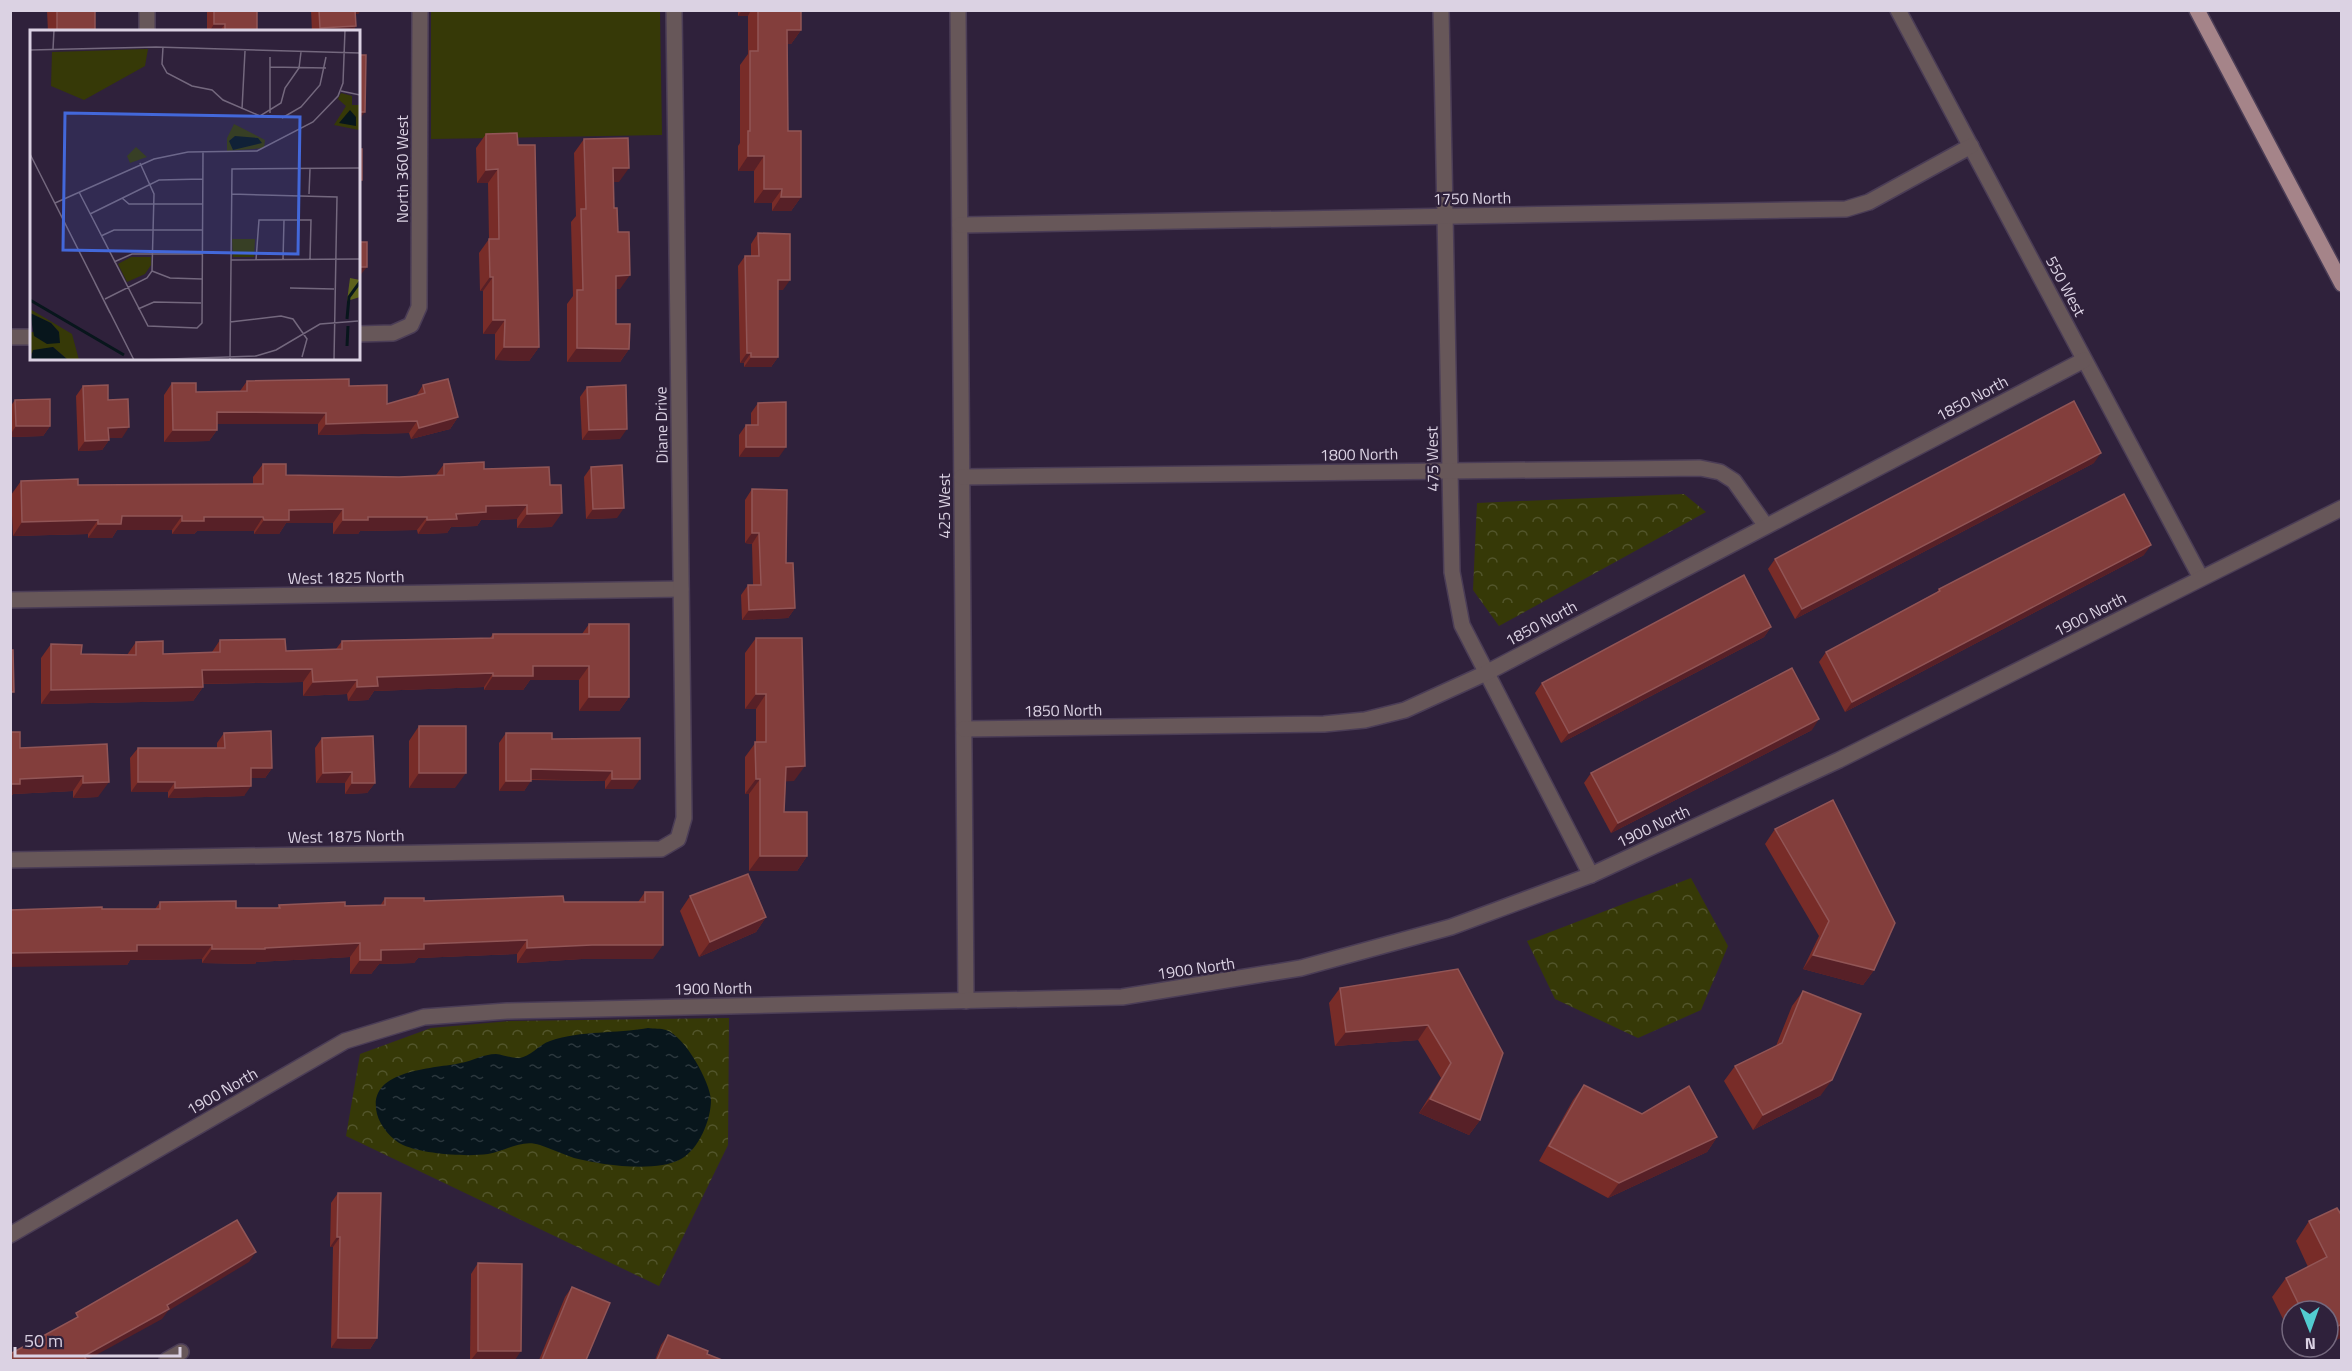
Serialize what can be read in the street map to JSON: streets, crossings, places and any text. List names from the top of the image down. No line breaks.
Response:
{"streets":{"street":["North 360 West","1750 North","550 West","1850 North","Diane Drive","1800 North","475 West","425 West","West 1825 North","1900 North","West 1875 North"]},"crossings":[["1750 North","550 West"],["1750 North","475 West"],["1750 North","425 West"],["550 West","1850 North"],["550 West","1900 North"],["1850 North","1800 North"],["1850 North","475 West"],["1850 North","425 West"],["Diane Drive","West 1825 North"],["Diane Drive","West 1875 North"],["1800 North","475 West"],["1800 North","425 West"],["475 West","1900 North"],["425 West","1900 North"]],"scale_bar":"50 m","north":"bottom"}
